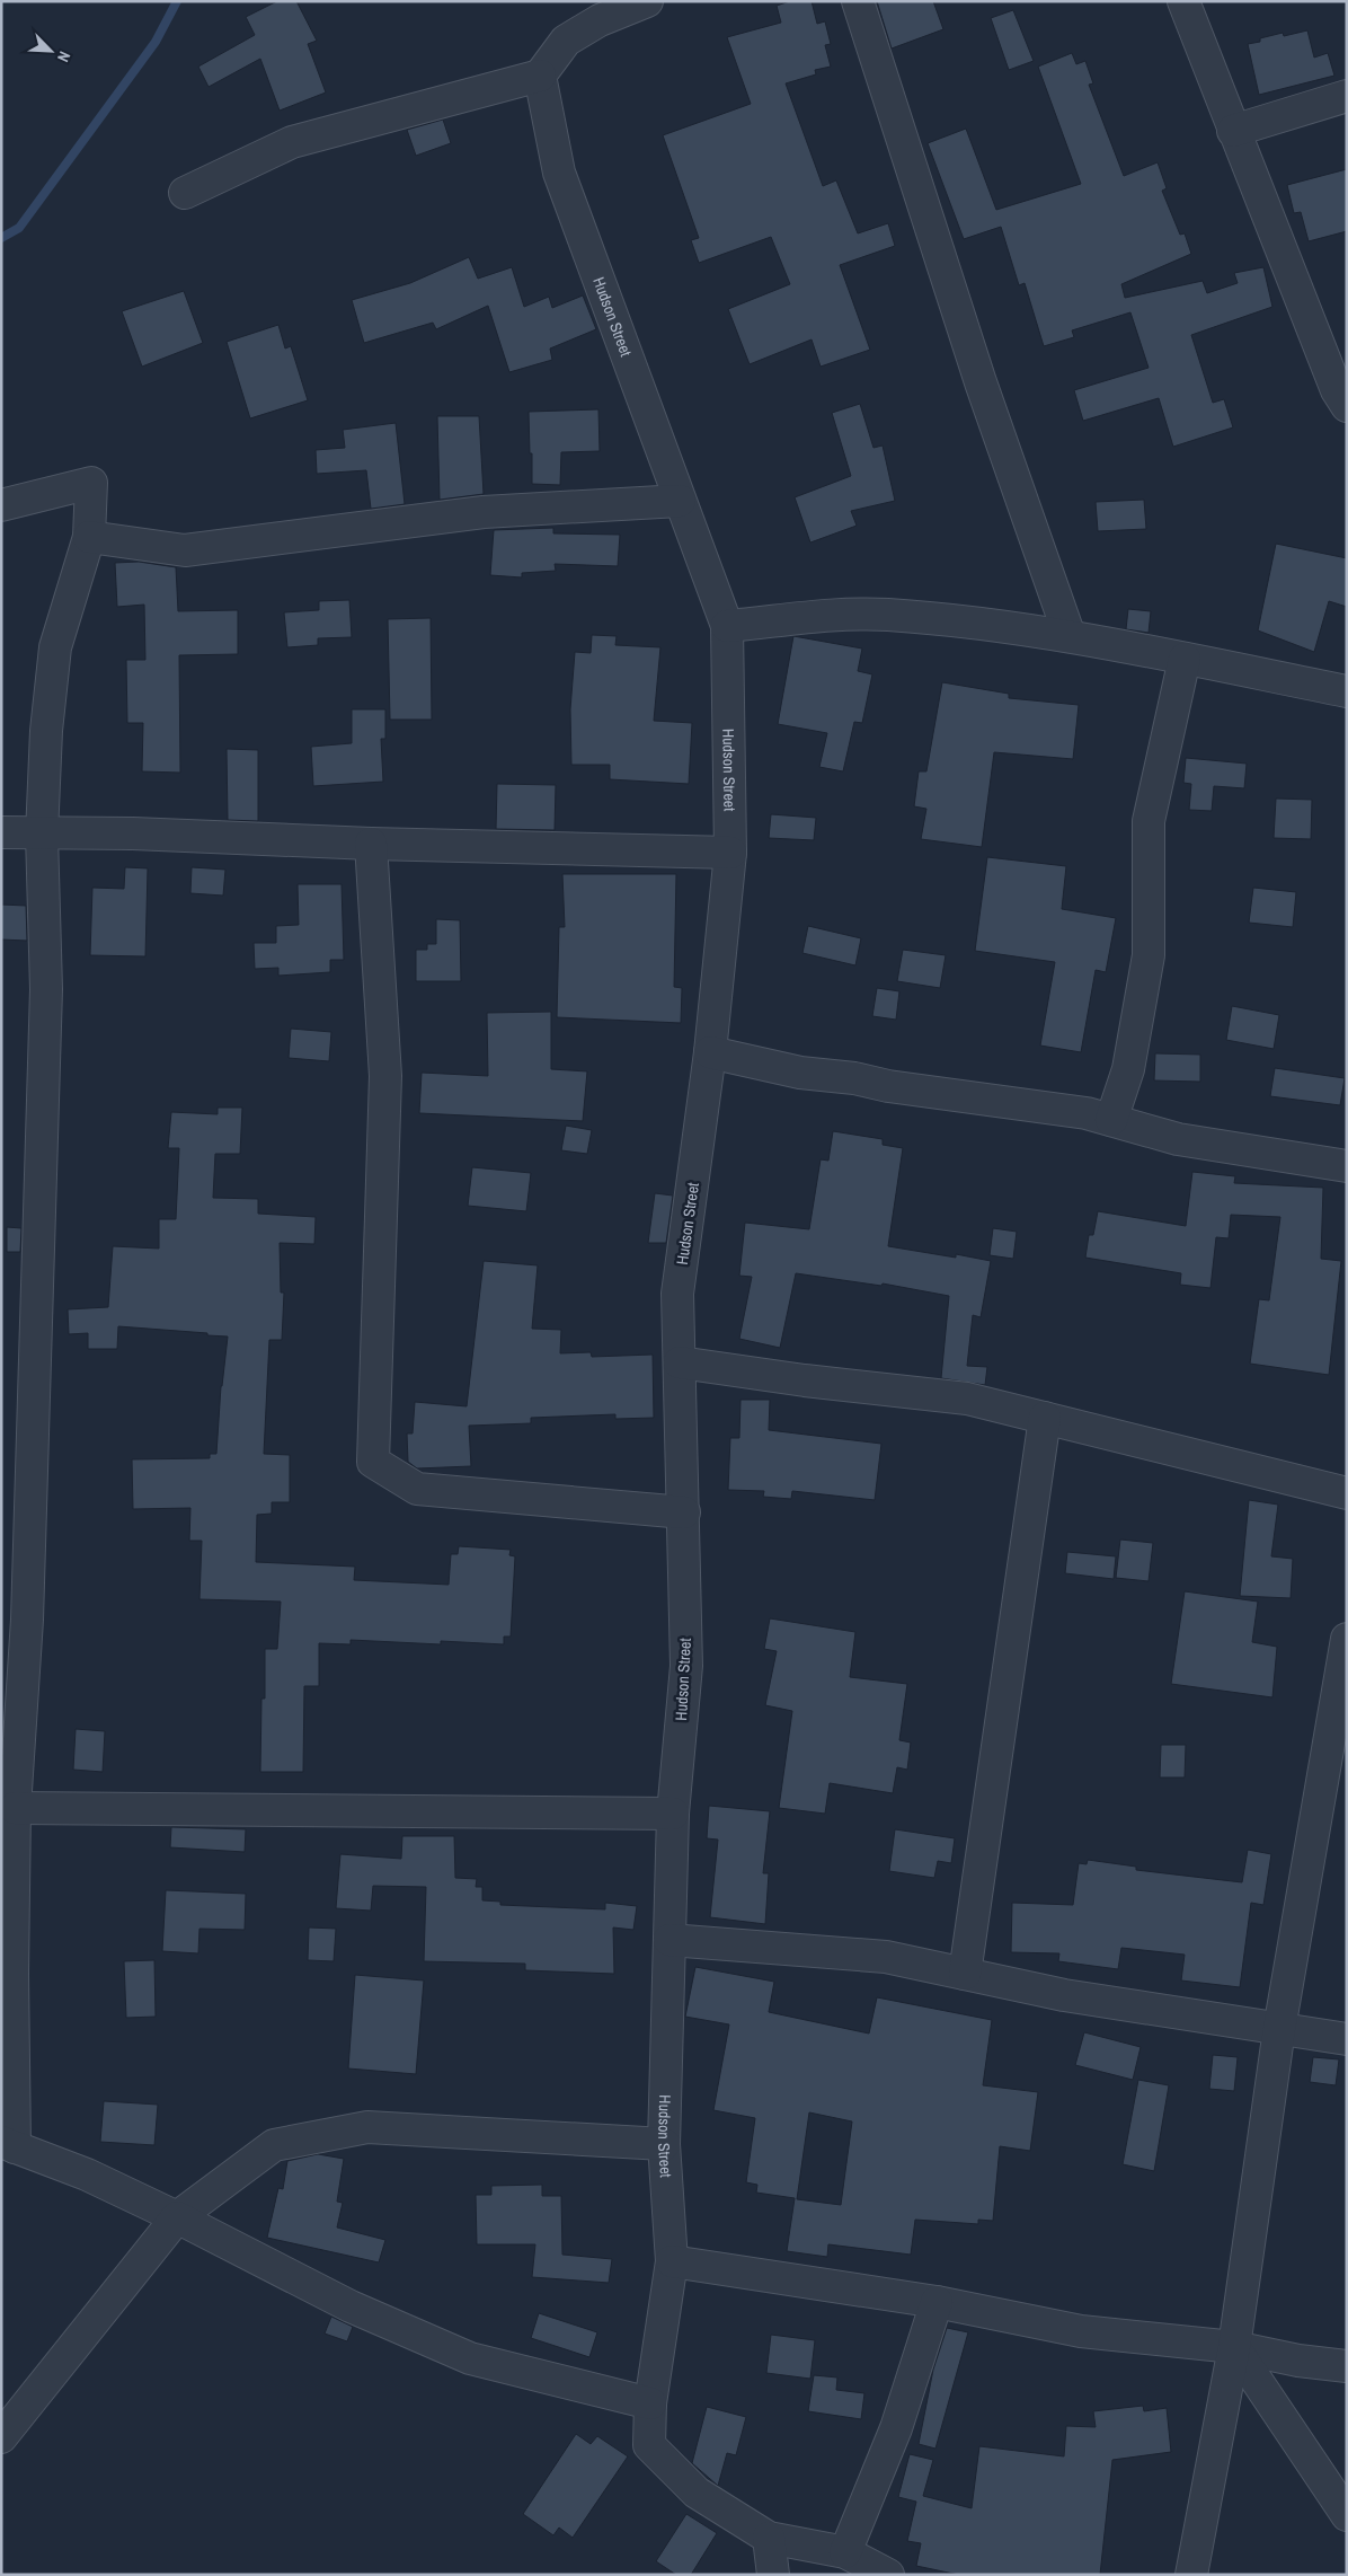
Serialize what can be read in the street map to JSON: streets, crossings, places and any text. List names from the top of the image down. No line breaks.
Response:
{"streets":{"street":["Hudson Street"]},"north":"bottom right"}
